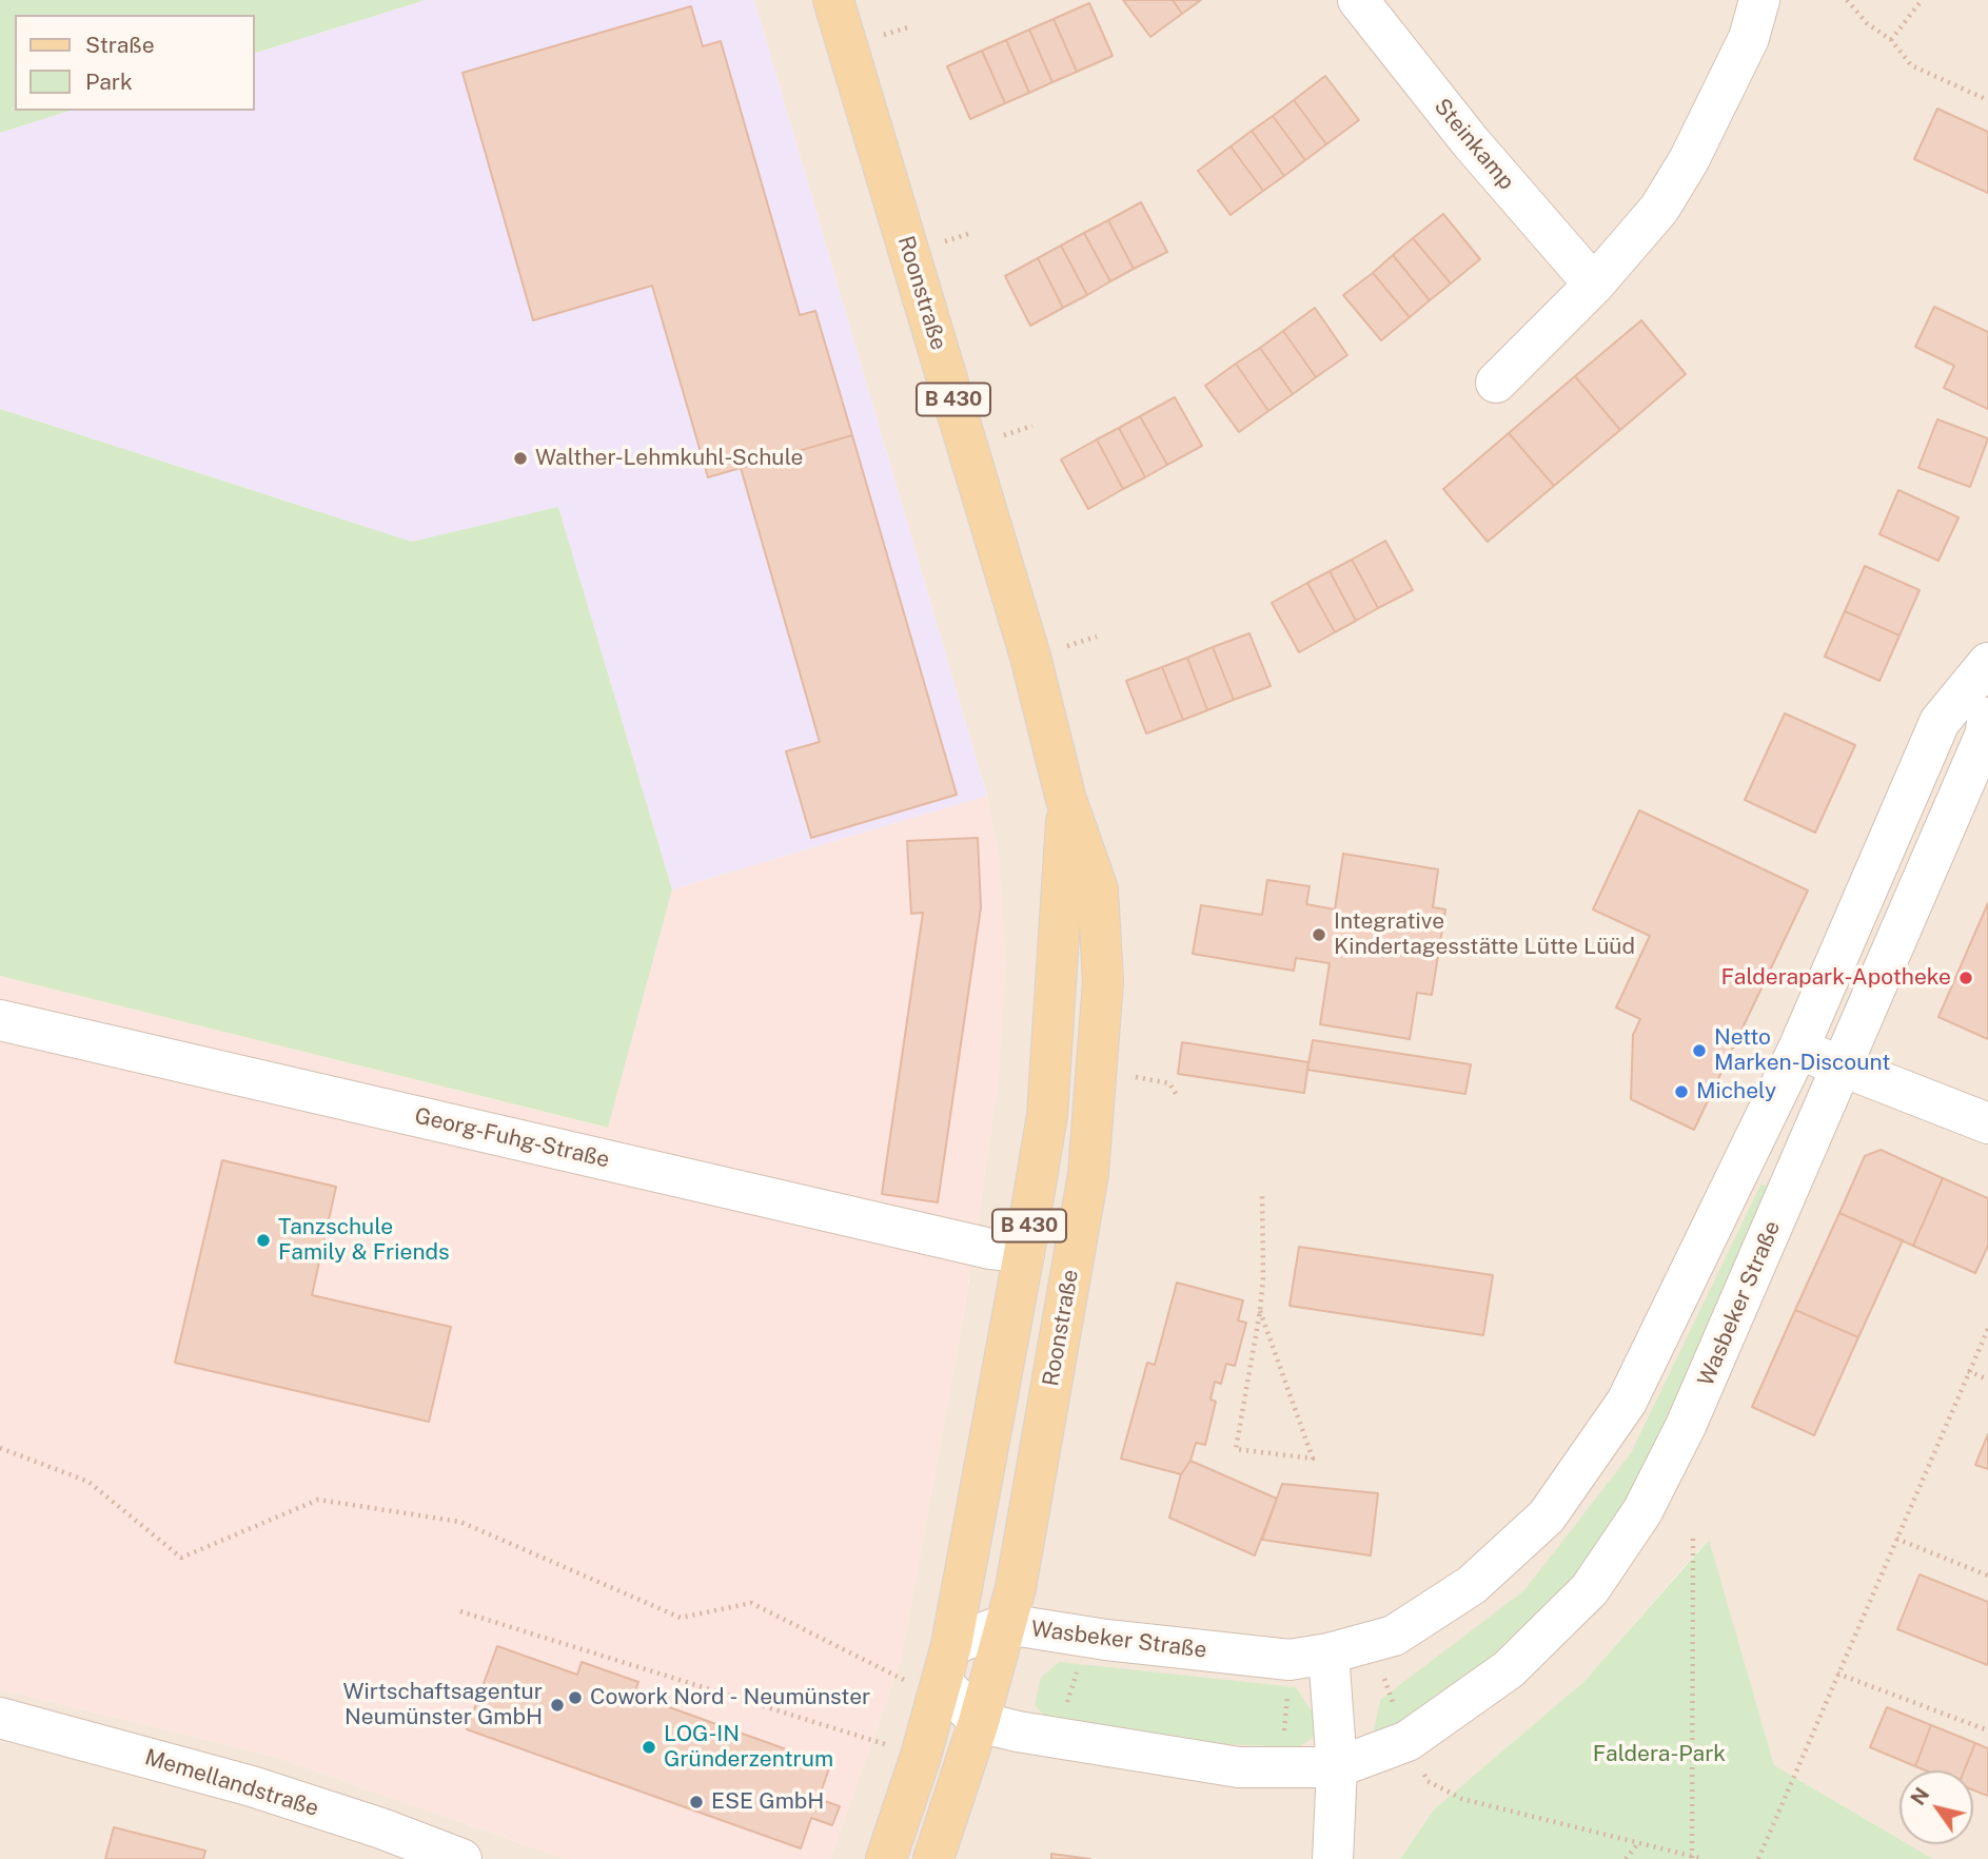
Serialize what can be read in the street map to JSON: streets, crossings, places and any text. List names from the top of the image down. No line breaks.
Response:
{"streets":{"main road":["Roonstraße","B 430"],"street":["Steinkamp","Georg-Fuhg-Straße","Wasbeker Straße","Memellandstraße"]},"crossings":[["Roonstraße","B 430"],["Roonstraße","Georg-Fuhg-Straße"],["Roonstraße","Wasbeker Straße"],["B 430","Wasbeker Straße"]],"parks":["Faldera-Park"],"places":["Walther-Lehmkuhl-Schule","Integrative Kindertagesstätte Lütte Lüüd","Falderapark-Apotheke","Netto Marken-Discount","Michely","Tanzschule Family & Friends","Cowork Nord - Neumünster","Wirtschaftsagentur Neumünster GmbH","LOG-IN Gründerzentrum","ESE GmbH"],"legend":["Straße","Park"],"north":"top left"}
